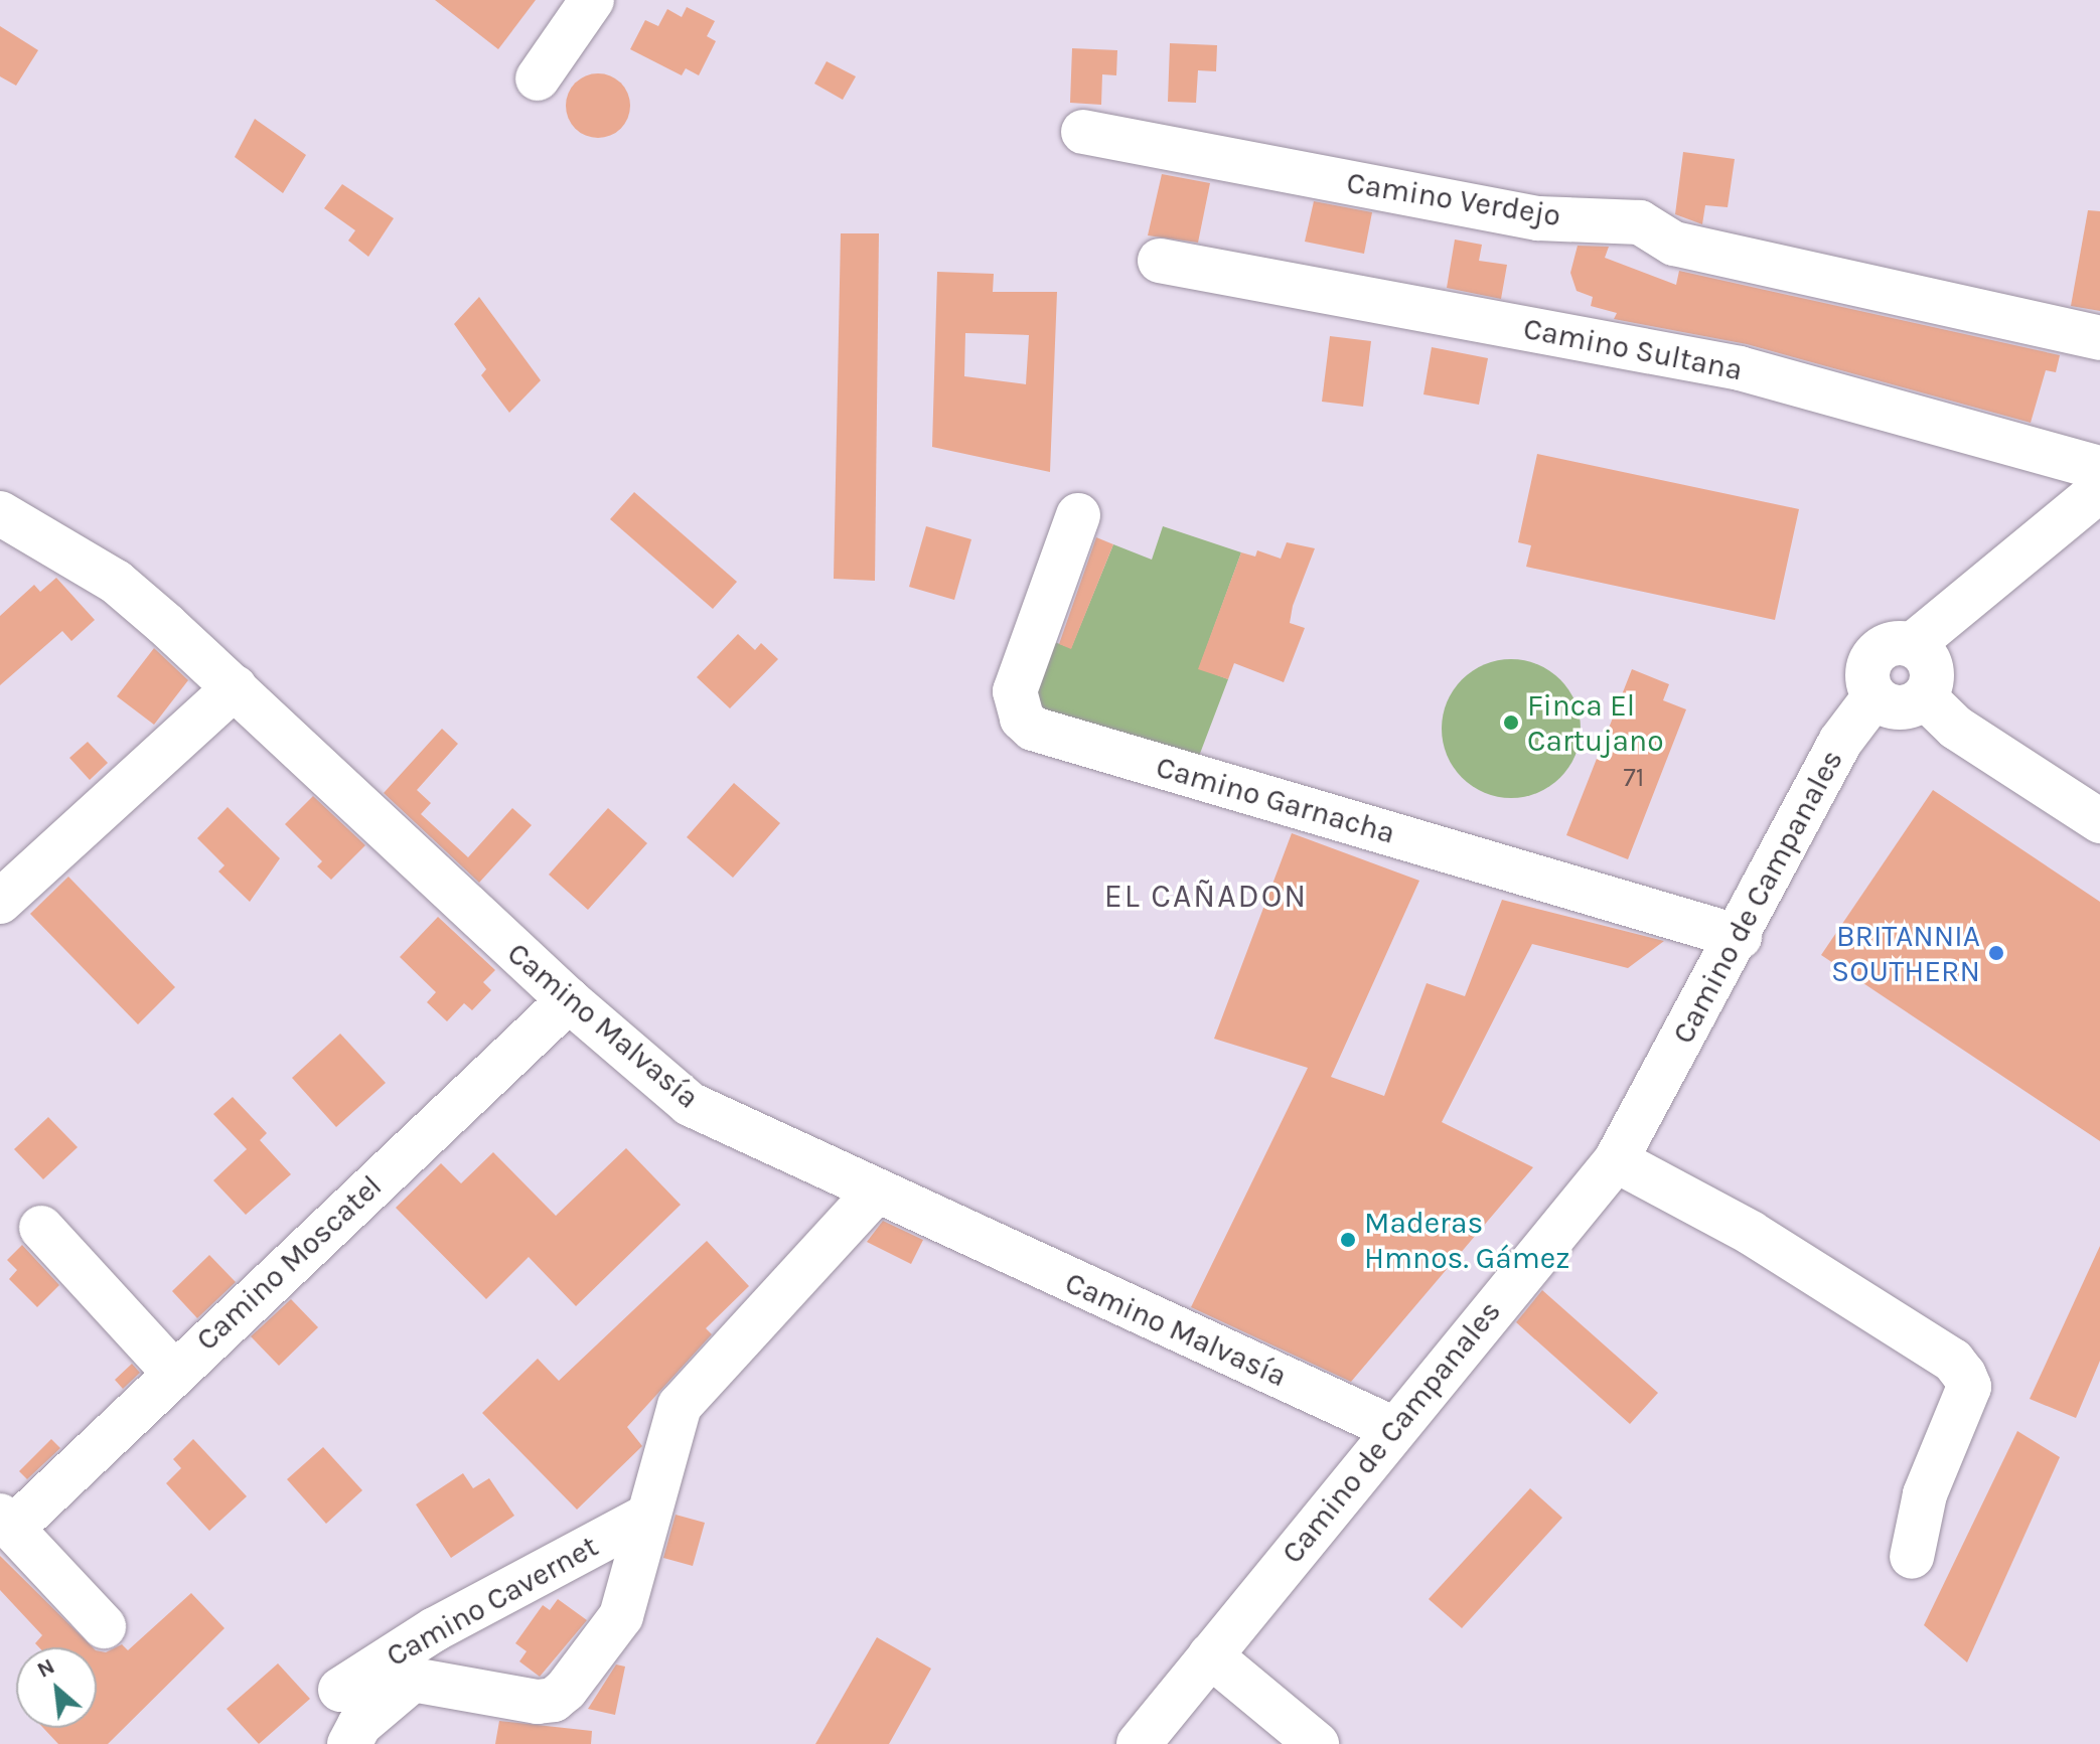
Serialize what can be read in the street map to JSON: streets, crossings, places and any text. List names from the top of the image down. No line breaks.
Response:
{"streets":{"street":["Camino Verdejo","Camino Sultana","Camino Garnacha","Camino de Campanales","Camino Malvasía","Camino Moscatel","Camino Cavernet"]},"crossings":[["Camino Garnacha","Camino de Campanales"],["Camino de Campanales","Camino Malvasía"],["Camino Malvasía","Camino Moscatel"]],"districts":["EL CAÑADON"],"places":["Finca El Cartujano","BRITANNIA SOUTHERN","Maderas Hmnos. Gámez"],"house_numbers":["71"],"north":"top left"}
